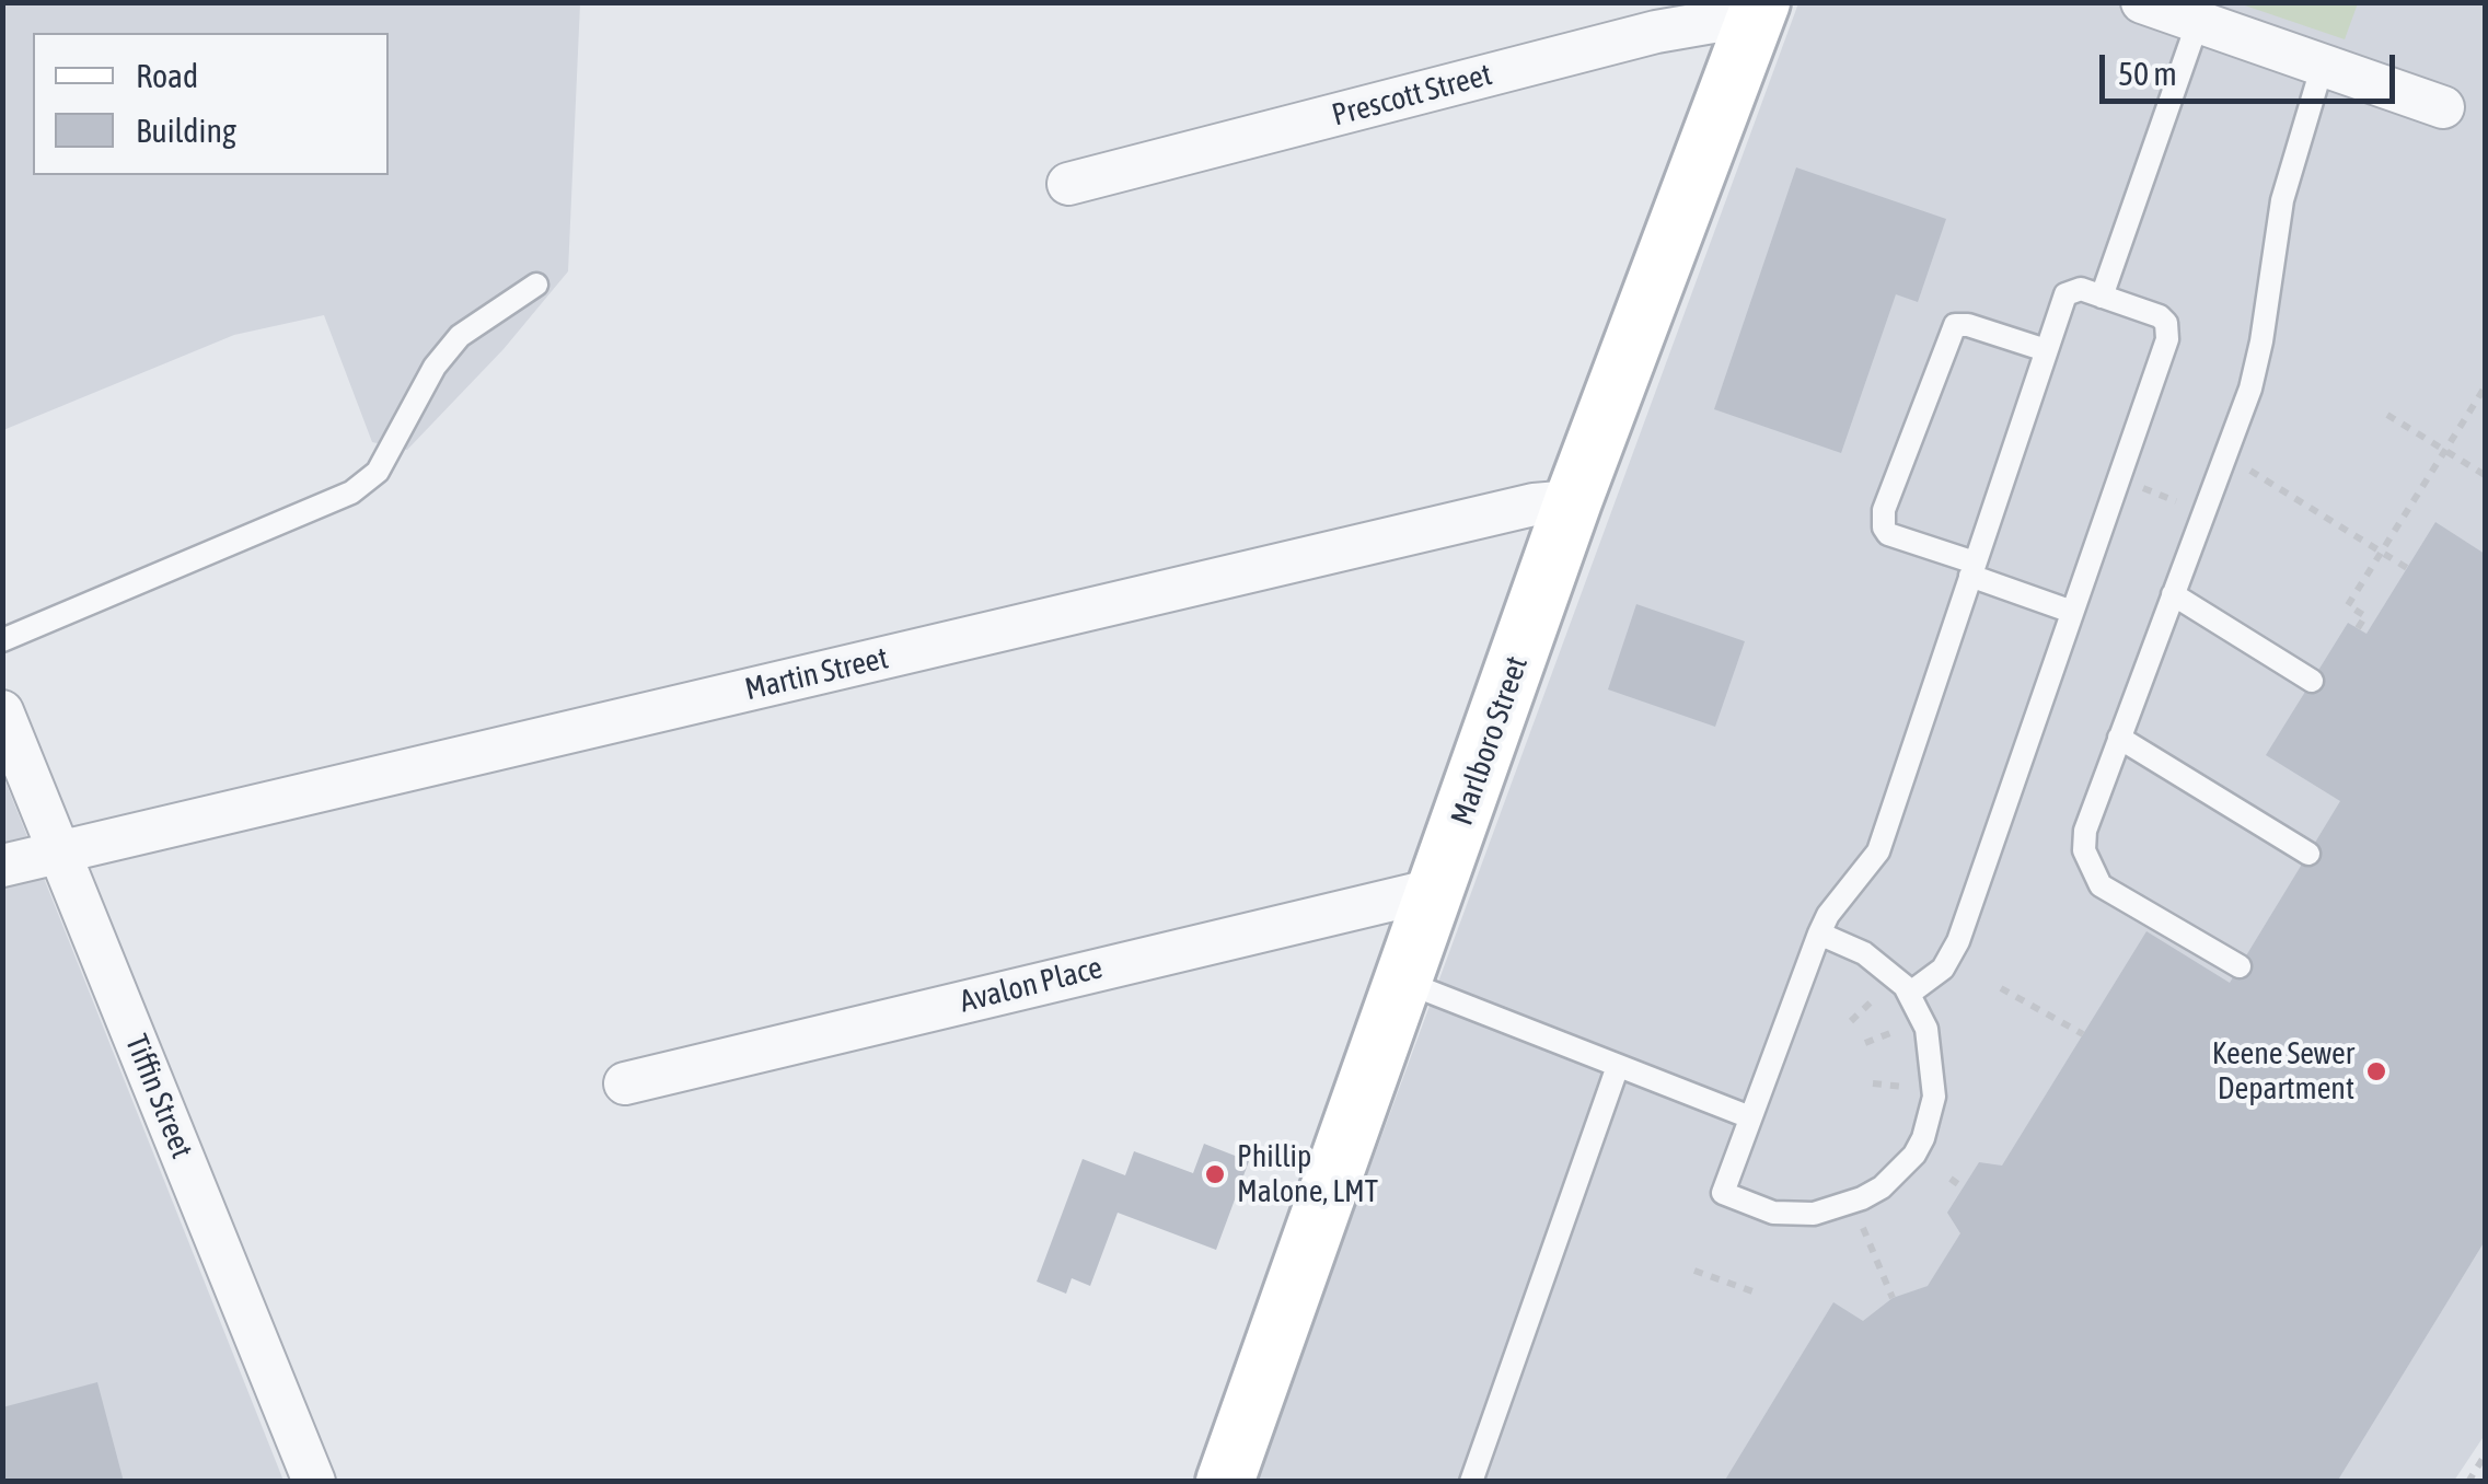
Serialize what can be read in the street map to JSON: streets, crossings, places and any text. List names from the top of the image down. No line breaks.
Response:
{"streets":{"street":["Prescott Street","Martin Street","Marlboro Street","Avalon Place","Tiffin Street"]},"crossings":[["Prescott Street","Marlboro Street"],["Martin Street","Marlboro Street"],["Martin Street","Tiffin Street"],["Marlboro Street","Avalon Place"]],"places":["Keene Sewer Department","Phillip Malone, LMT"],"legend":["Road","Building"],"scale_bar":"50 m"}
